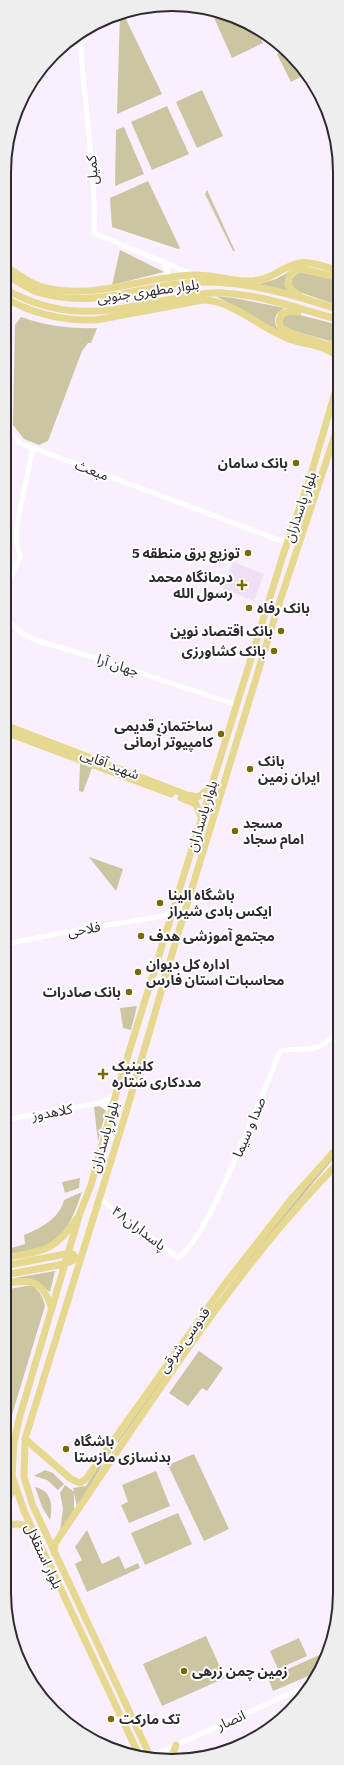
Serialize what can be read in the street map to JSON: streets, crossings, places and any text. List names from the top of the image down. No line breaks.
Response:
{"streets":{"main road":["بلوار مطهری جنوبی","بلوار پاسداران","شهید آقایی","قدوسی شرقی","بلوار استقلال"],"street":["کمیل","مبعث","جهان آرا","فلاحی","کلاهدوز","صدا و سیما","پاسداران۴۸","انصار"]},"crossings":[["مبعث","بلوار پاسداران"],["بلوار پاسداران","جهان آرا"],["بلوار پاسداران","فلاحی"],["بلوار پاسداران","کلاهدوز"],["بلوار پاسداران","پاسداران۴۸"],["بلوار پاسداران","بلوار استقلال"],["صدا و سیما","پاسداران۴۸"],["قدوسی شرقی","بلوار استقلال"]],"places":{"other":["بانک سامان","توزیع برق منطقه 5","بانک رفاه","بانک اقتصاد نوین","بانک کشاورزی","ساختمان قدیمی کامپیوتر آرمانی","بانک ایران زمین","مسجد امام سجاد","باشگاه الینا ایکس بادی شیراز","مجتمع آموزشی هدف","اداره کل دیوان محاسبات استان فارس","بانک صادرات","باشگاه بدنسازی مازستا","زمین چمن زرهی","تک مارکت"],"health":["درمانگاه محمد رسول الله","کلینیک مددکاری سَتاره"]}}
